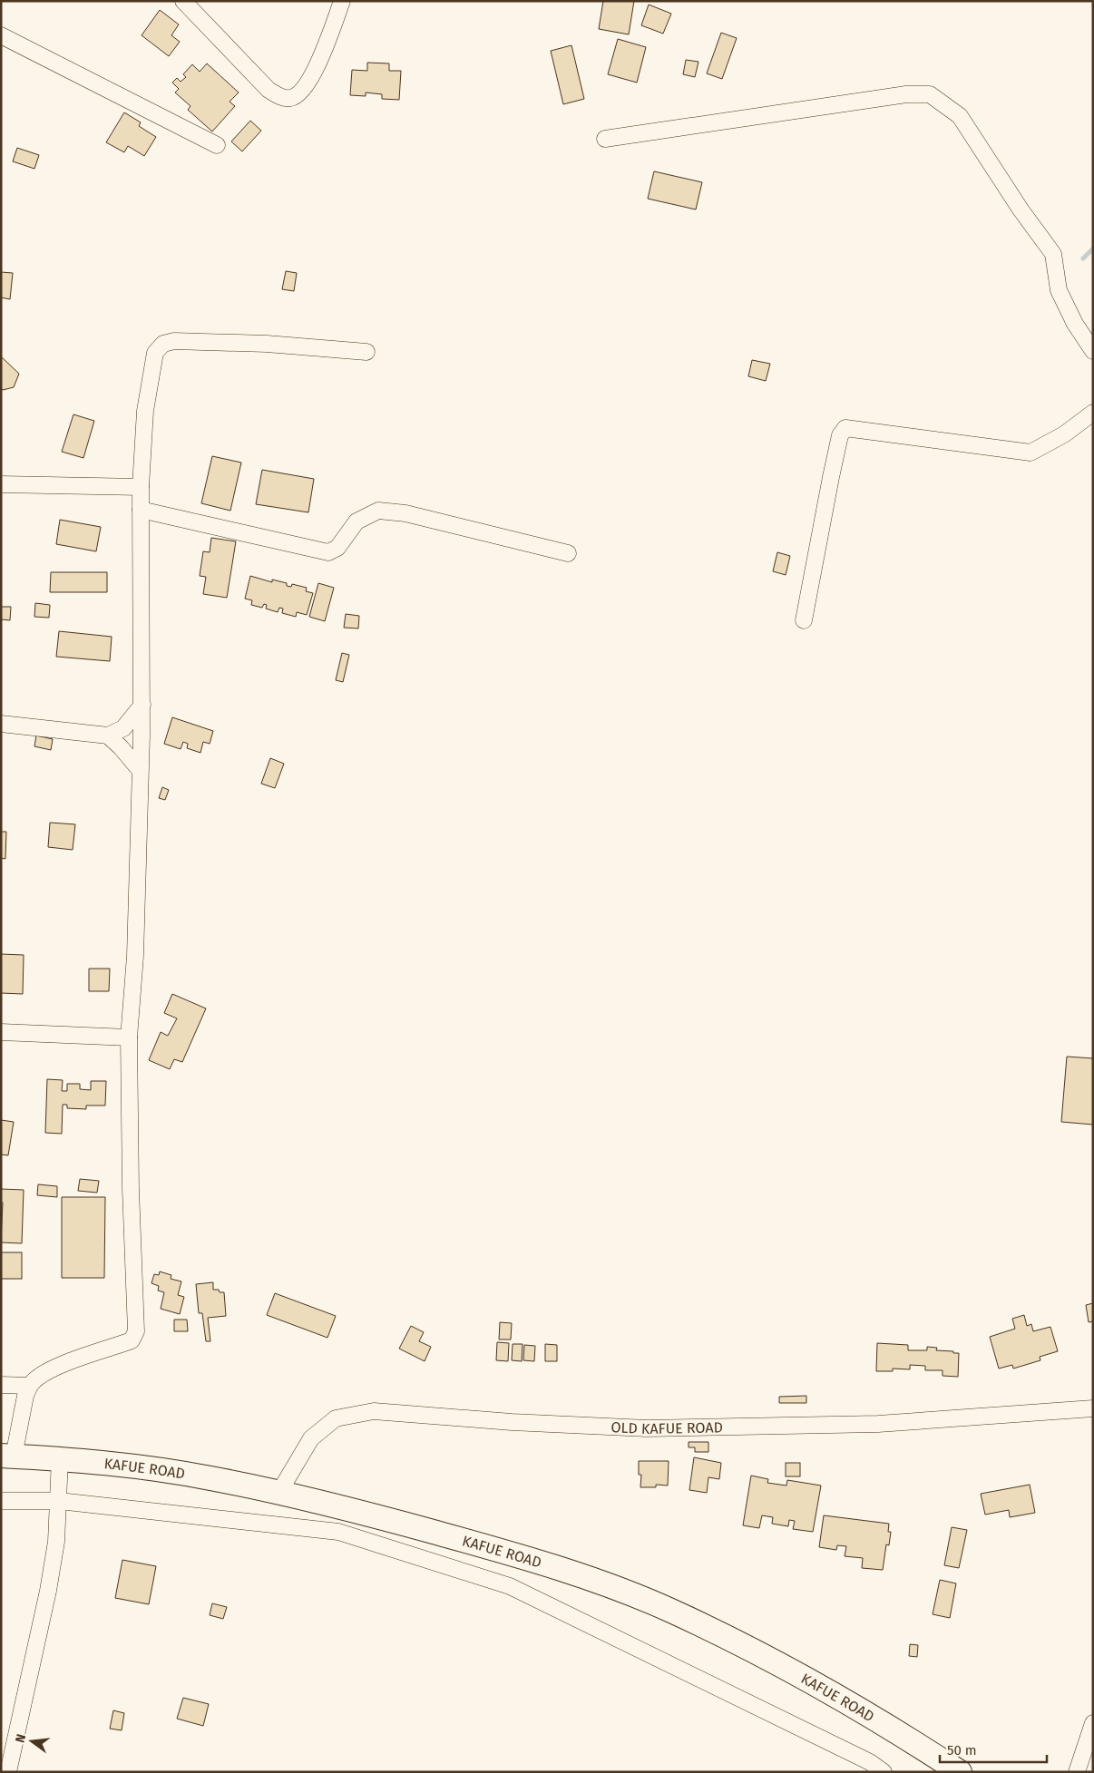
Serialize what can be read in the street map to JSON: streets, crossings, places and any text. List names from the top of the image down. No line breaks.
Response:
{"streets":{"highway":["KAFUE ROAD"],"street":["OLD KAFUE ROAD"]},"crossings":[["OLD KAFUE ROAD","KAFUE ROAD"]],"scale_bar":"50 m","north":"left"}
